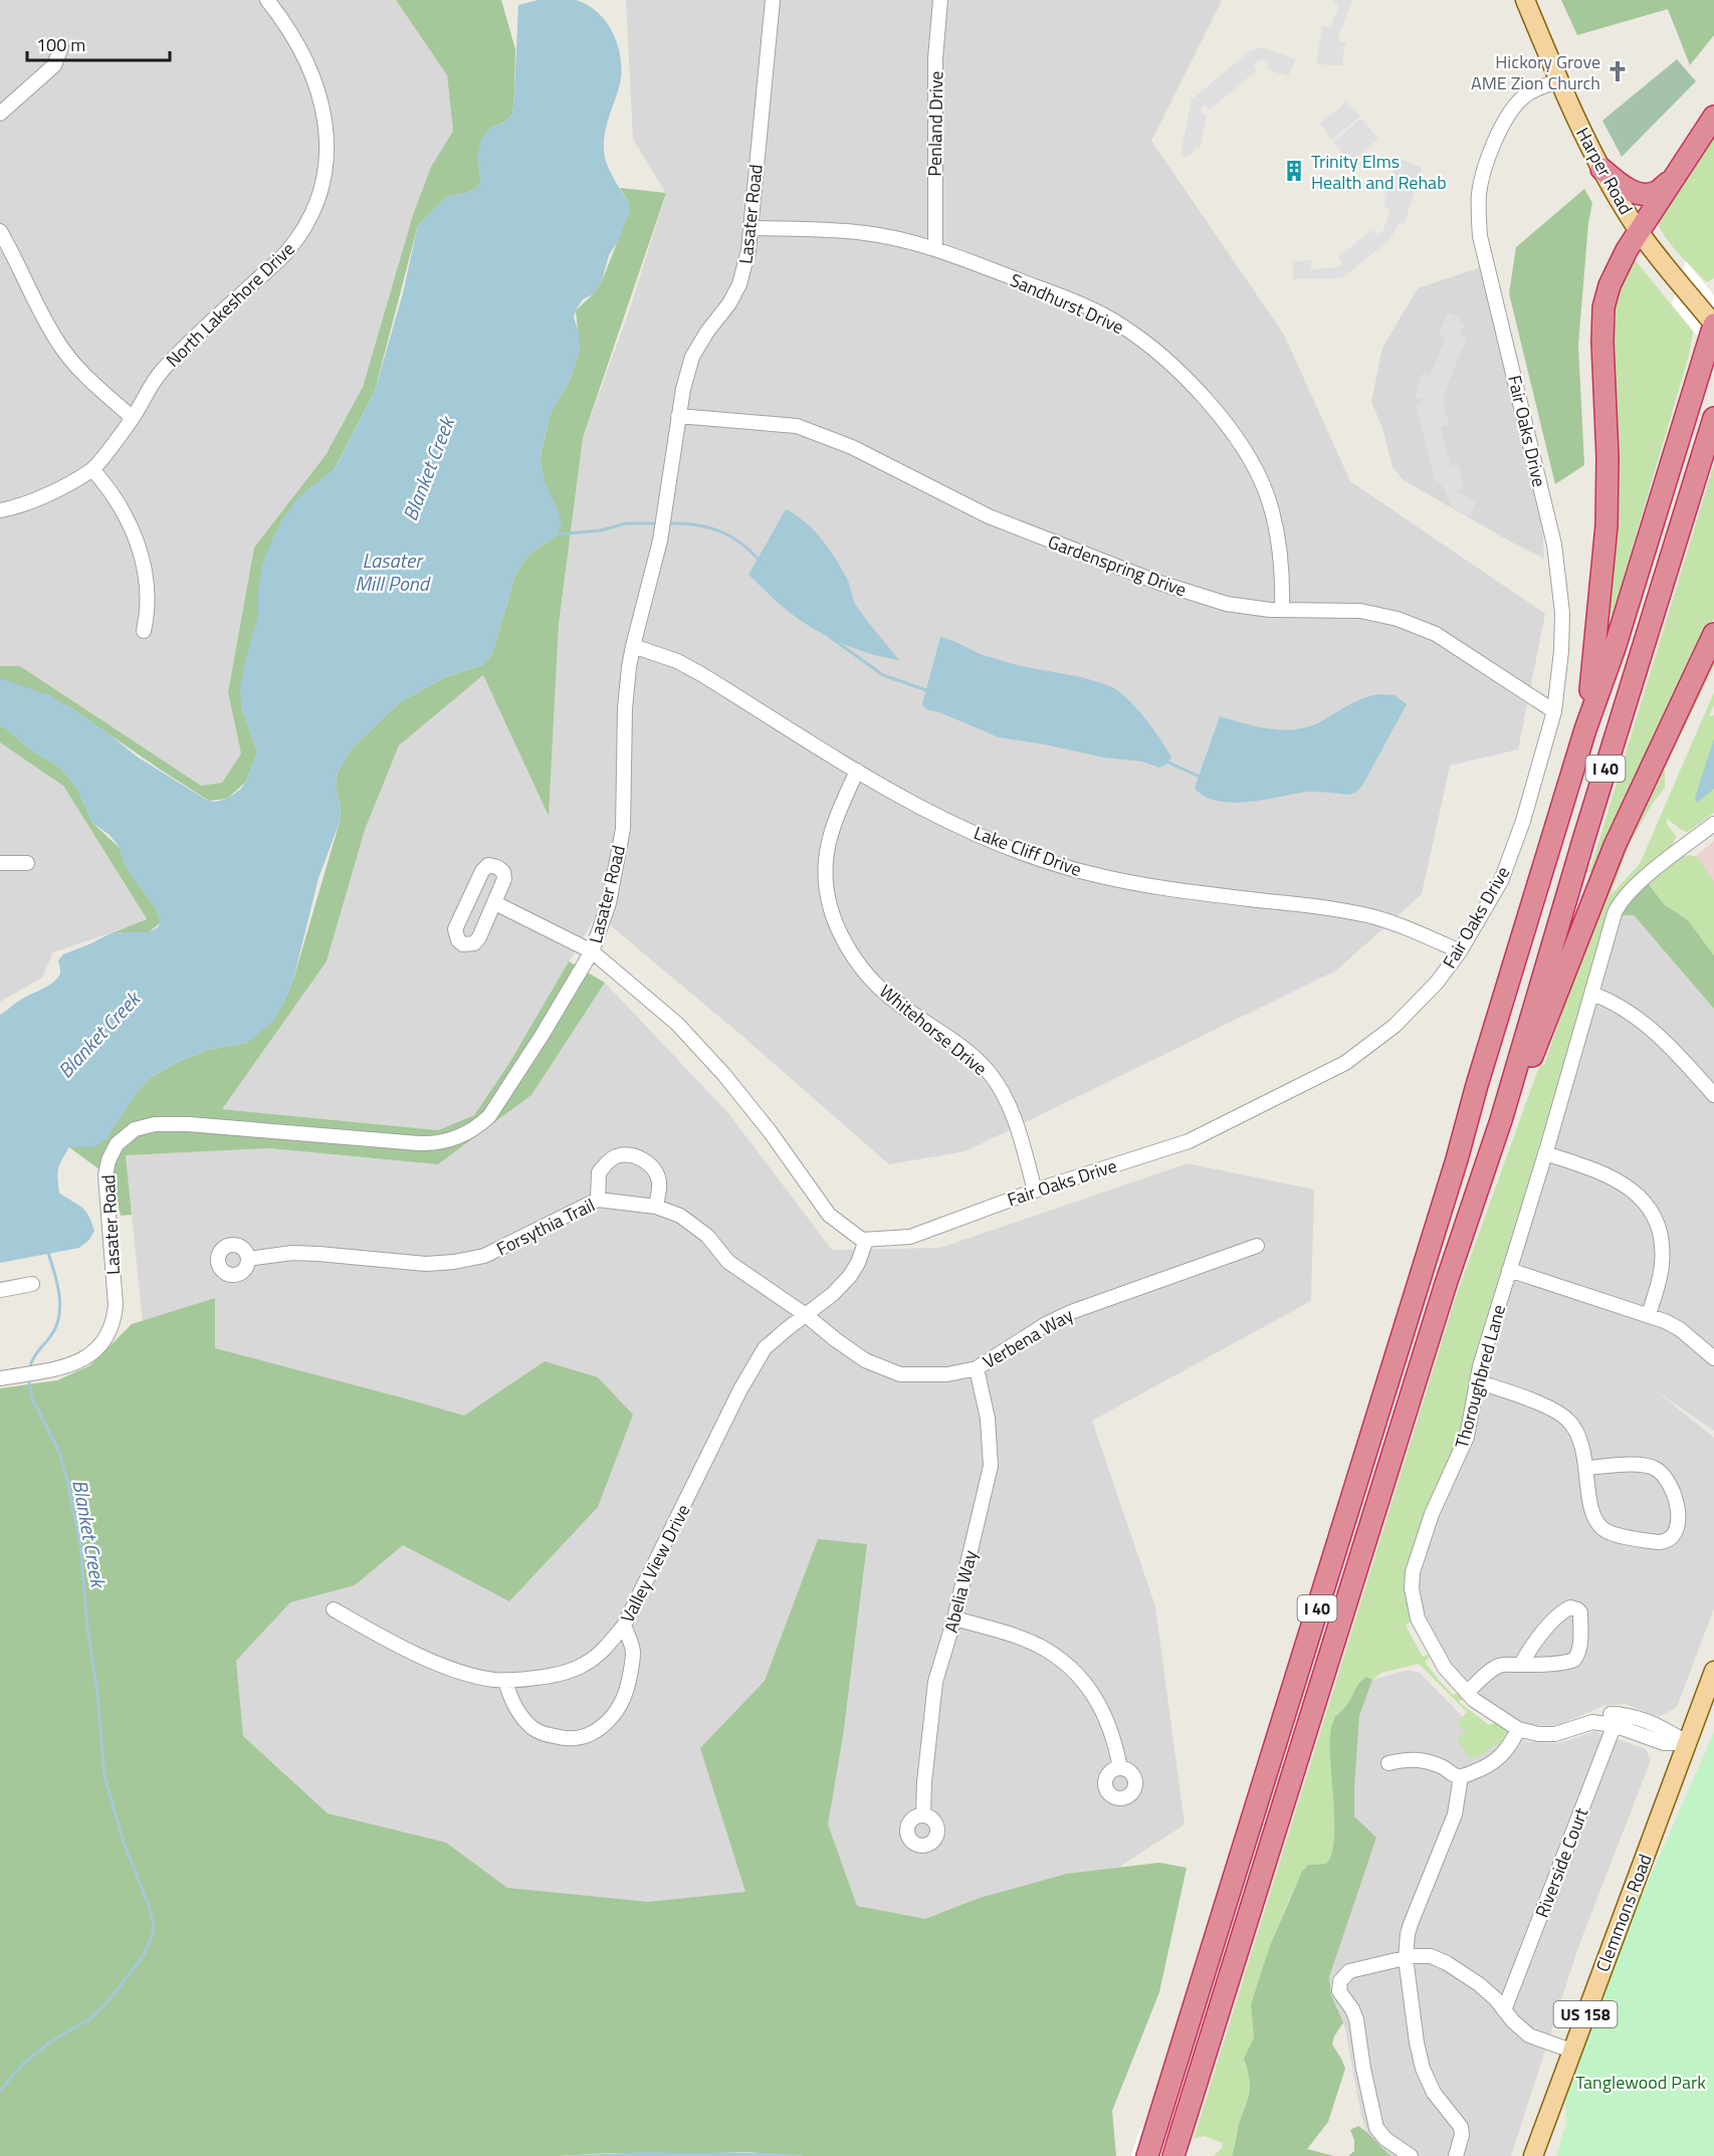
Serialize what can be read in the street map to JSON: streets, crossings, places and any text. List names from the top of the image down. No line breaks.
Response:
{"streets":{"highway":["I 40"],"main road":["Harper Road","Clemmons Road","US 158"],"street":["Penland Drive","Lasater Road","Sandhurst Drive","North Lakeshore Drive","Fair Oaks Drive","Gardenspring Drive","Lake Cliff Drive","Whitehorse Drive","Forsythia Trail","Verbena Way","Thoroughbred Lane","Valley View Drive","Abelia Way","Riverside Court"]},"crossings":[["Penland Drive","Sandhurst Drive"],["Harper Road","Fair Oaks Drive"],["Harper Road","I 40"],["Lasater Road","Sandhurst Drive"],["Lasater Road","Gardenspring Drive"],["Lasater Road","Lake Cliff Drive"],["Sandhurst Drive","Gardenspring Drive"],["Fair Oaks Drive","Gardenspring Drive"],["Fair Oaks Drive","Lake Cliff Drive"],["Fair Oaks Drive","Whitehorse Drive"],["Fair Oaks Drive","Valley View Drive"],["Lake Cliff Drive","Whitehorse Drive"],["Forsythia Trail","Verbena Way"],["Forsythia Trail","Valley View Drive"],["Verbena Way","Valley View Drive"],["Verbena Way","Abelia Way"],["Thoroughbred Lane","Riverside Court"]],"water":["Blanket Creek","Lasater Mill Pond"],"parks":["Tanglewood Park"],"places":{"church":["Hickory Grove AME Zion Church"],"building":["Trinity Elms Health and Rehab"]},"scale_bar":"100 m"}
